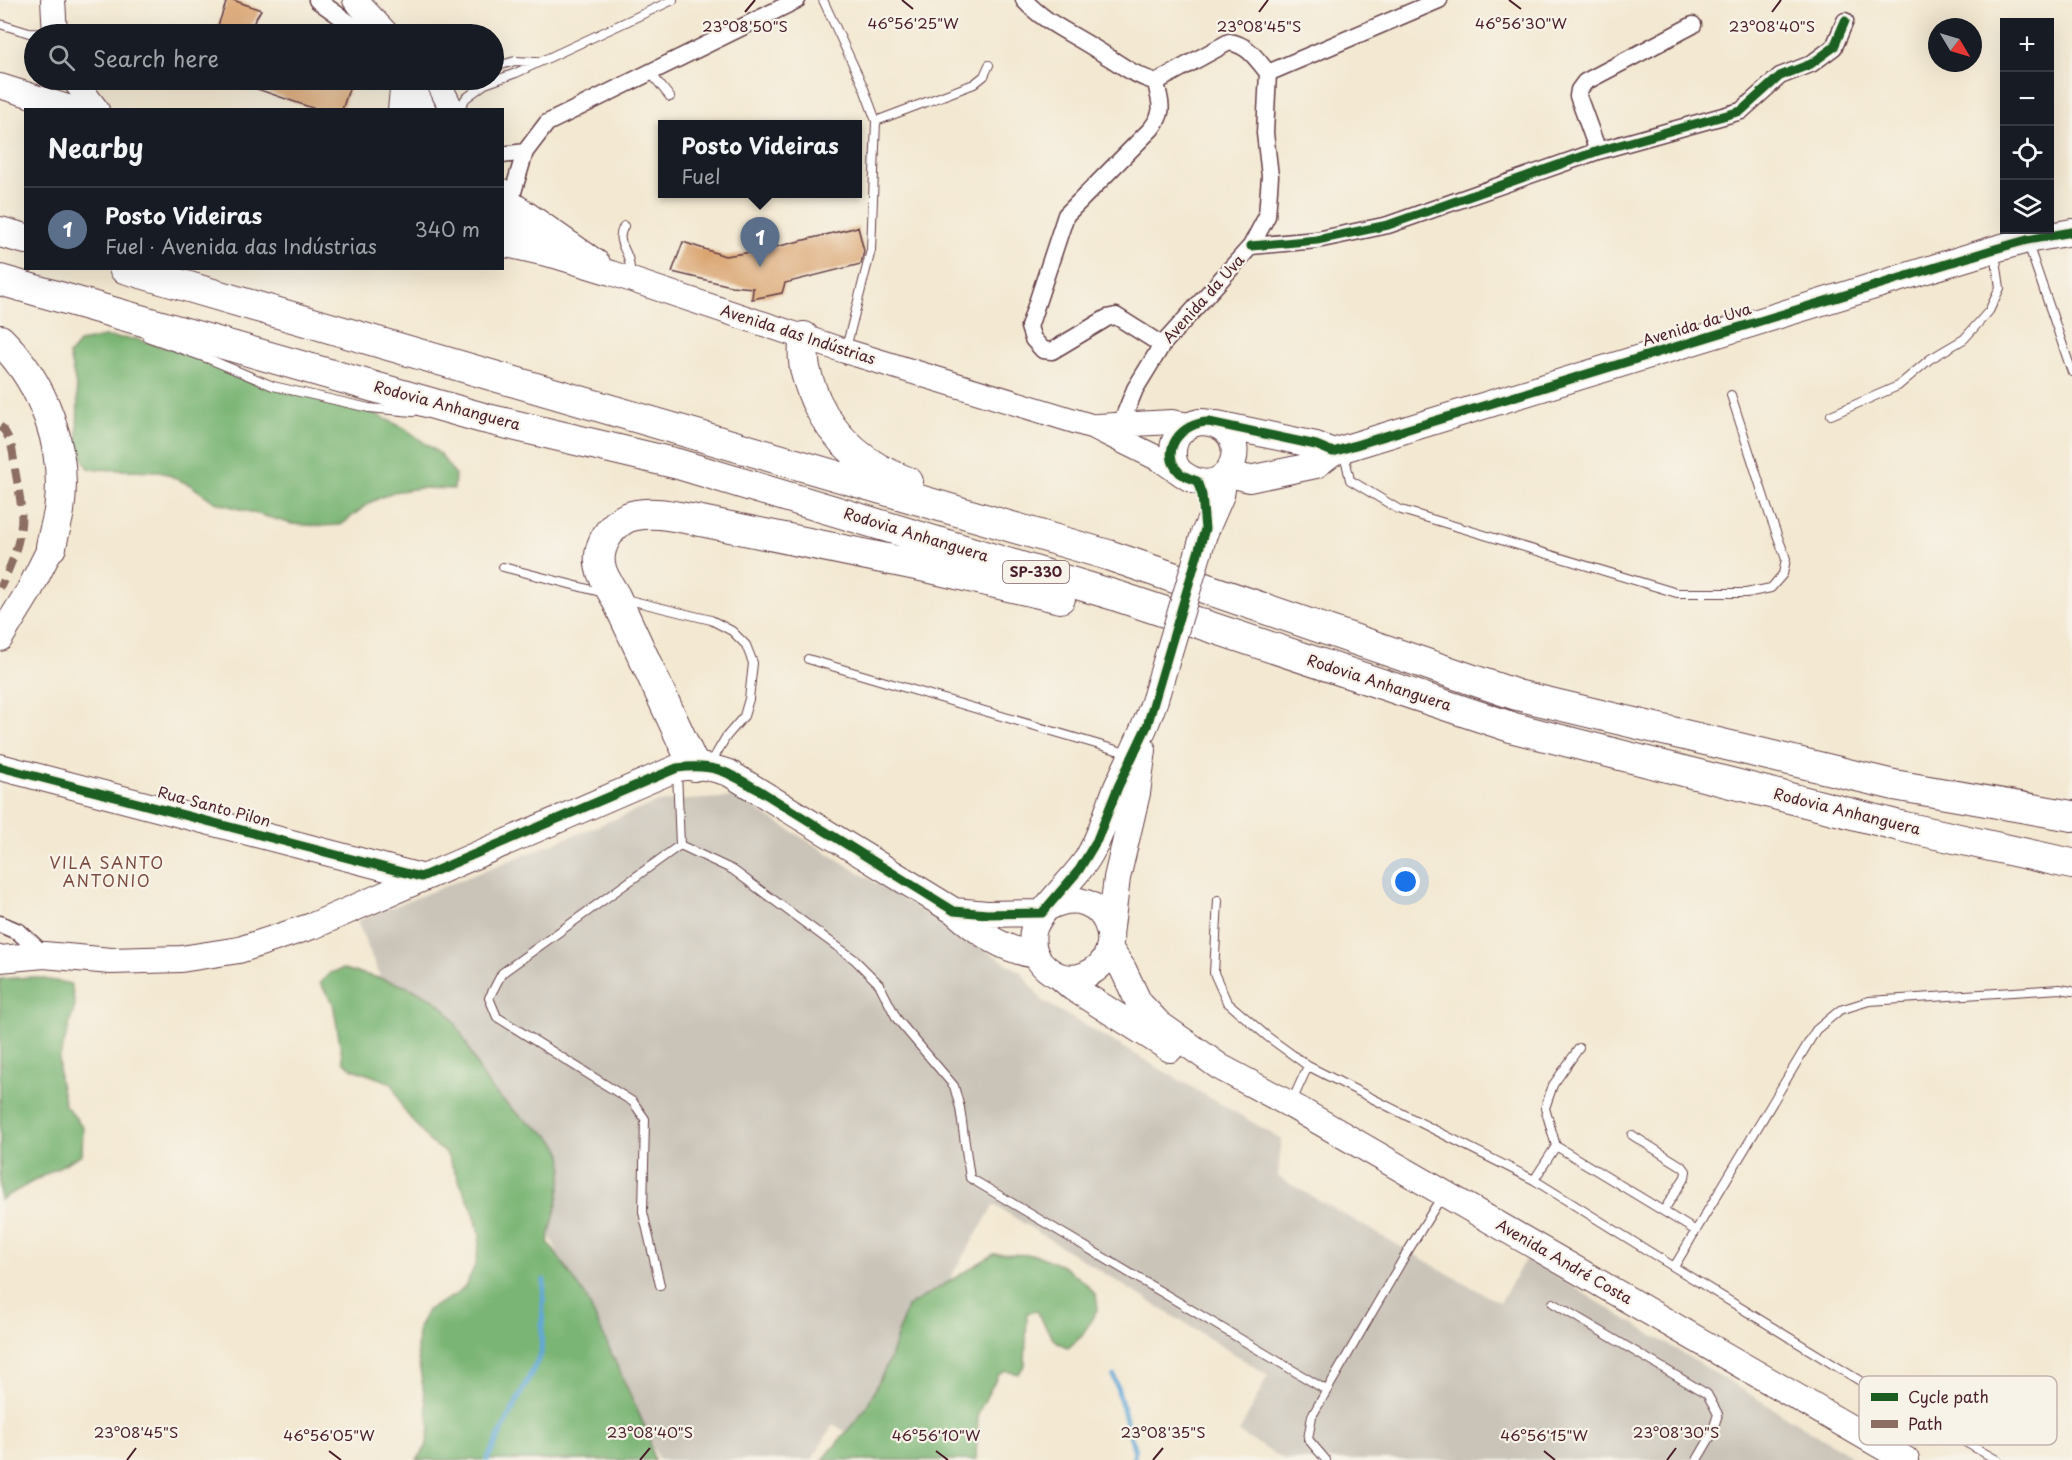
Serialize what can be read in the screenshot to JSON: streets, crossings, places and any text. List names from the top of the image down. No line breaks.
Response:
{"streets":{"highway":["Rodovia Anhanguera","SP-330"],"main road":["Avenida da Uva","Avenida das Indústrias","Rua Santo Pilon","Avenida André Costa"]},"crossings":[["Avenida da Uva","Avenida das Indústrias"]],"districts":["VILA SANTO ANTONIO"],"legend":["Cycle path","Path"],"north":"bottom right","page":{"map_buttons":["+","−"],"search":"Search here","heading":"Nearby","popup":["Posto Videiras","Fuel"],"list":[{"mark":"1","name":"Posto Videiras","note":"Fuel · Avenida das Indústrias","value":"340 m"}],"pins":"1"},"coordinates":["46°56'25\"W","46°56'30\"W","23°08'50\"S","23°08'40\"S","23°08'45\"S","23°08'35\"S","23°08'30\"S","46°56'05\"W","46°56'10\"W","46°56'15\"W"]}
